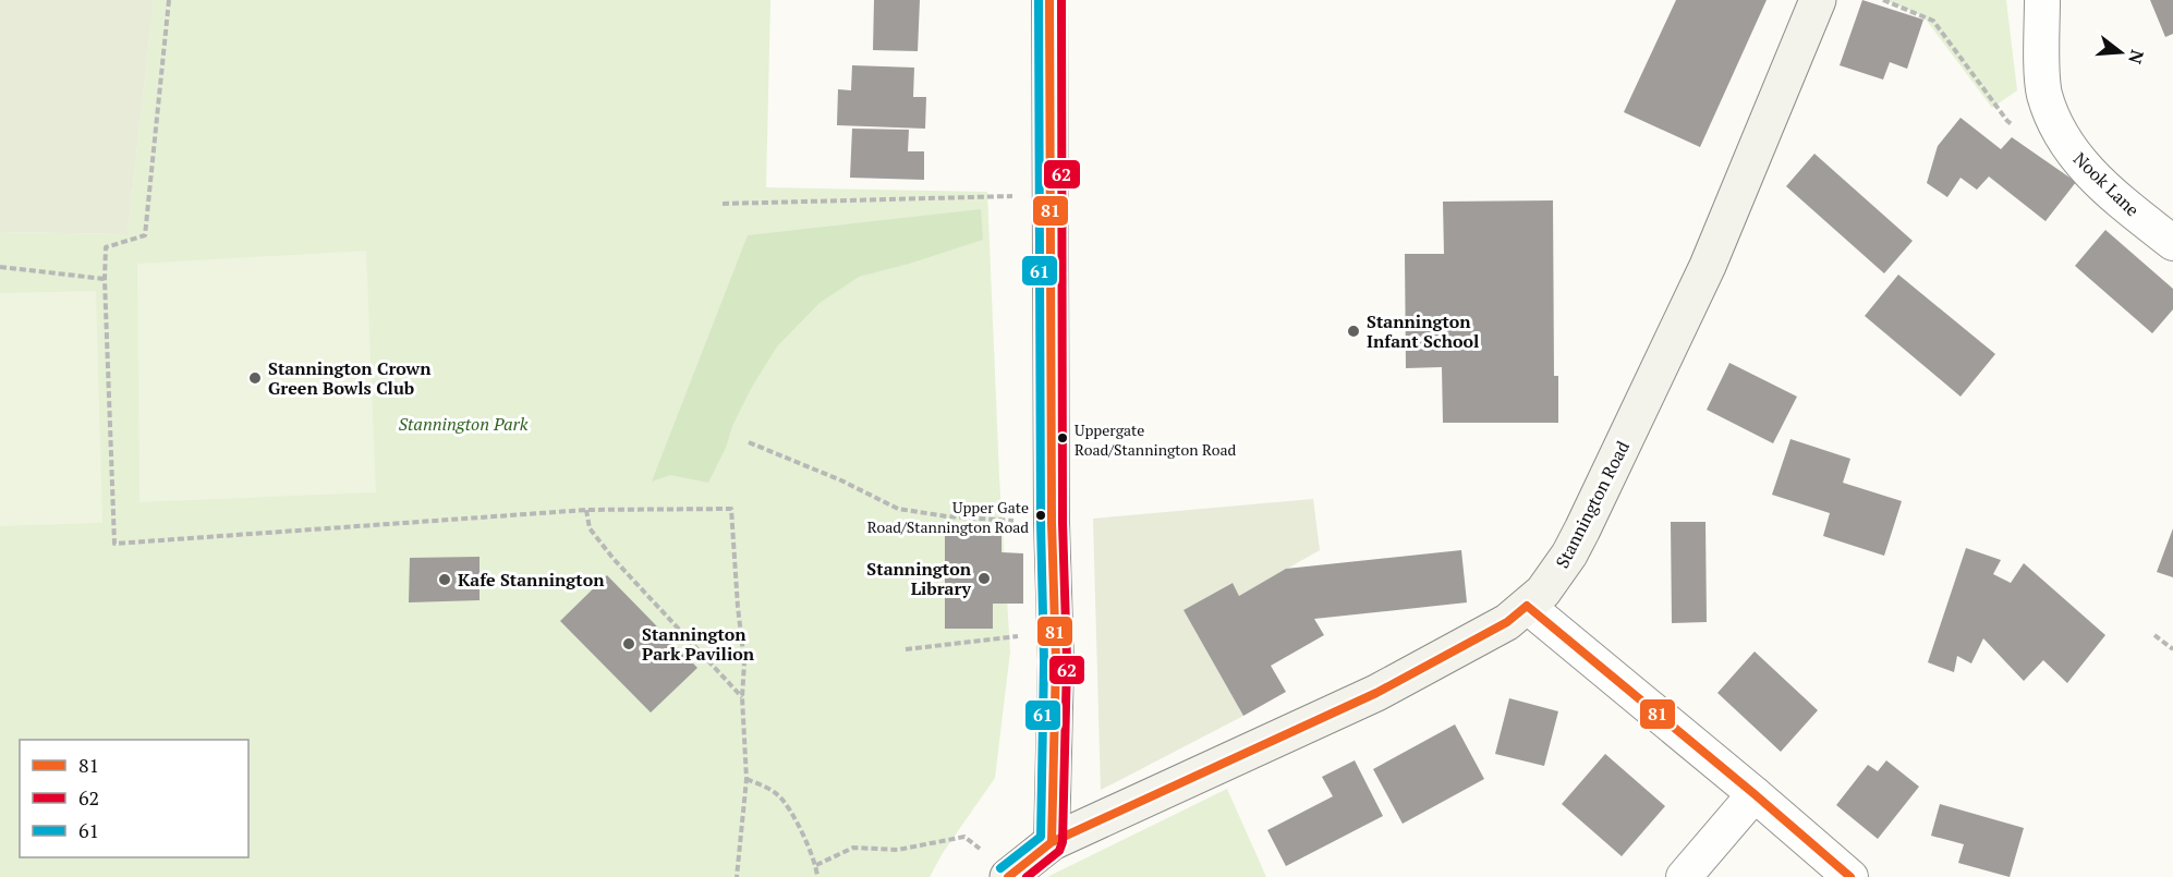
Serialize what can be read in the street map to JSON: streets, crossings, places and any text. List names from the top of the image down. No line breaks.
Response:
{"streets":{"main road":["Stannington Road"],"street":["Nook Lane"]},"parks":["Stannington Park"],"places":["Stannington Infant School","Stannington Crown Green Bowls Club","Uppergate Road/Stannington Road","Upper Gate Road/Stannington Road","Stannington Library","Kafe Stannington","Stannington Park Pavilion"],"lines":["transit line 81","transit line 62","transit line 61"],"legend":["81","62","61"],"north":"right"}
